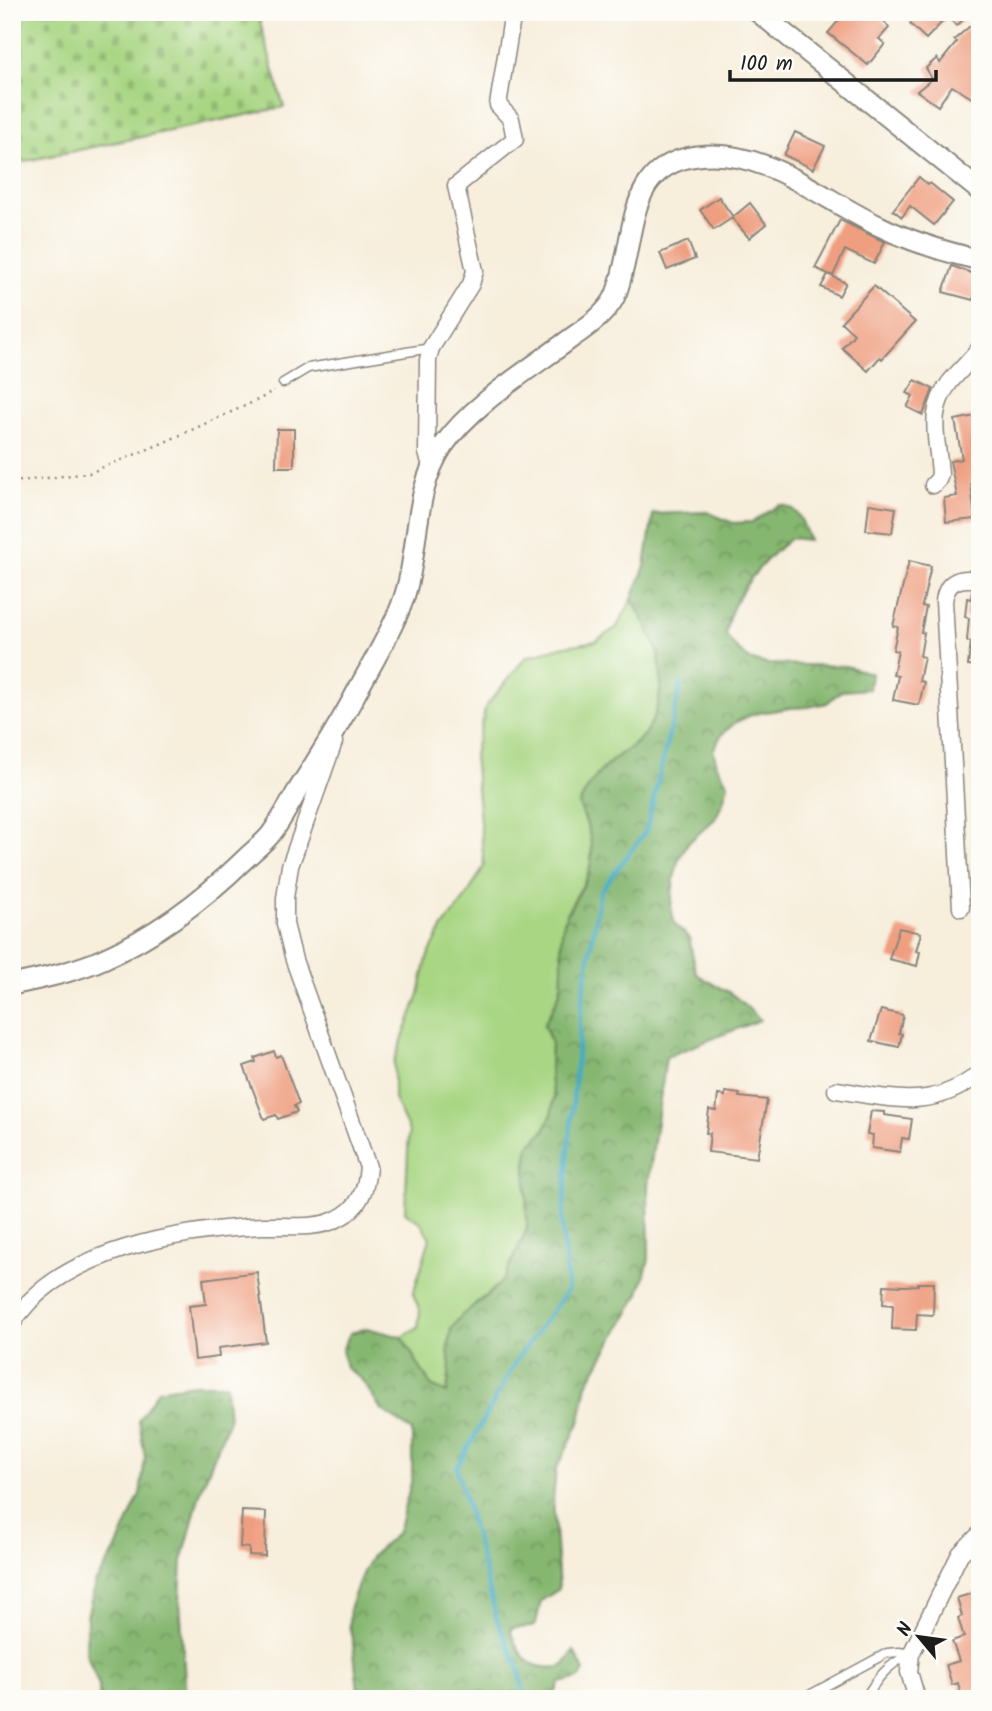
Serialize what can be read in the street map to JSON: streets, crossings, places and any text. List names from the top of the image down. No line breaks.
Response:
{"scale_bar":"100 m","north":"top left"}
